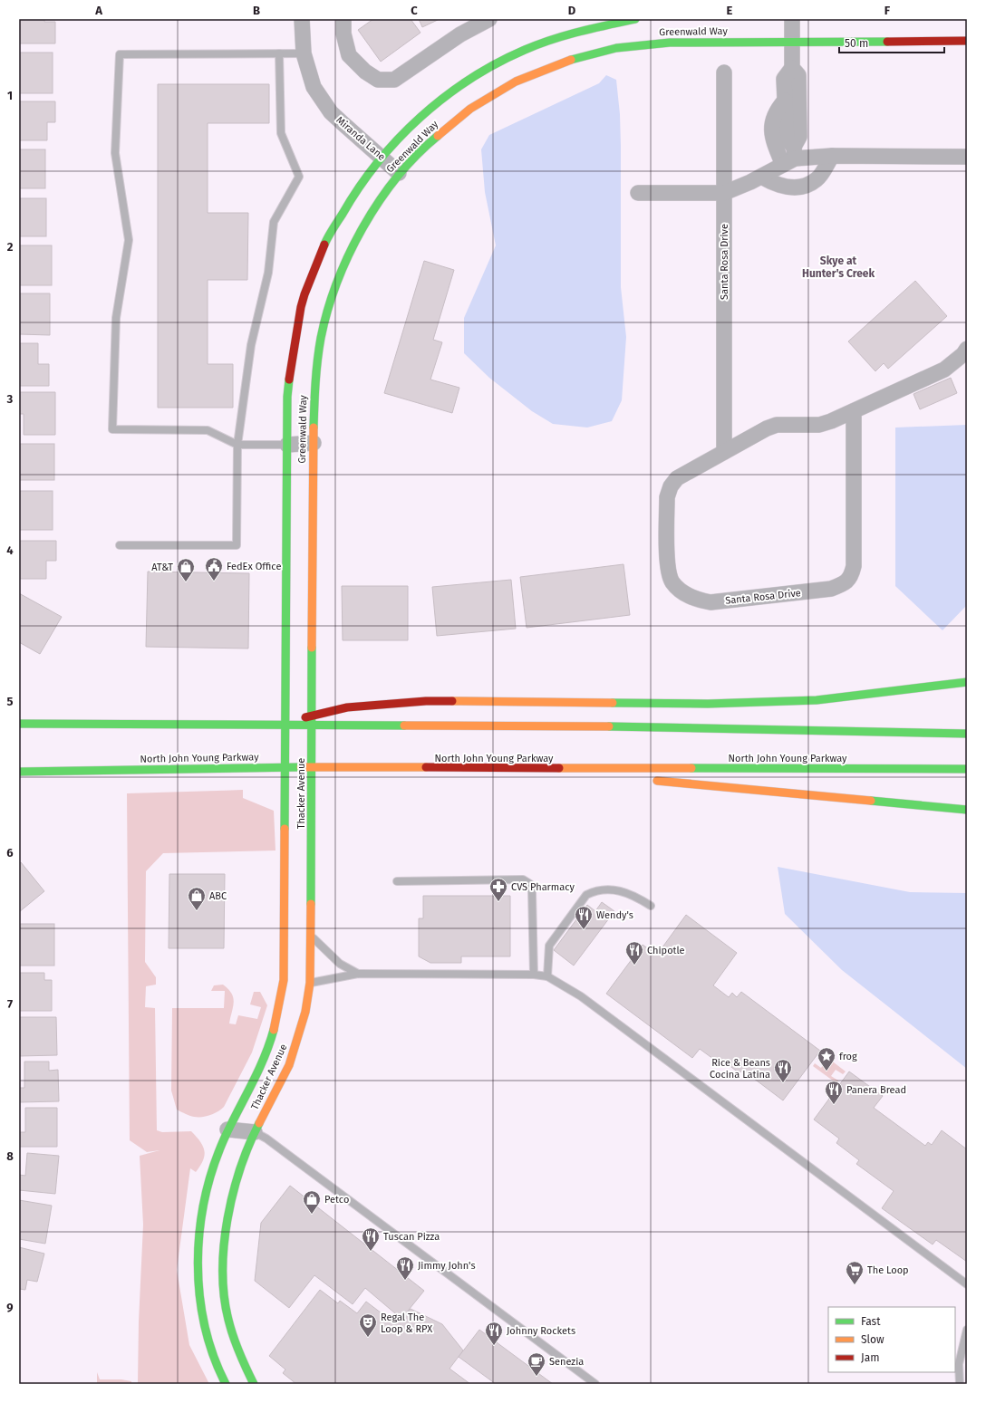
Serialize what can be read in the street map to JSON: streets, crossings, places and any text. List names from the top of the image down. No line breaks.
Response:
{"streets":{"main road":["Greenwald Way","North John Young Parkway","Thacker Avenue"],"street":["Miranda Lane","Santa Rosa Drive"]},"crossings":[["Greenwald Way","Miranda Lane"],["Greenwald Way","Thacker Avenue"],["North John Young Parkway","Thacker Avenue"]],"districts":["Skye at Hunter's Creek"],"places":{"public building":["FedEx Office"],"shop":["AT&T","ABC","Petco"],"pharmacy":["CVS Pharmacy"],"restaurant":["Wendy's","Chipotle","Rice & Beans Cocina Latina","Panera Bread","Tuscan Pizza","Jimmy John's","Johnny Rockets"],"place":["frog"],"supermarket":["The Loop"],"theatre":["Regal The Loop & RPX"],"cafe":["Senezia"]},"legend":["Fast","Slow","Jam"],"scale_bar":"50 m","grid":{"columns":["A","B","C","D","E","F"],"rows":["1","2","3","4","5","6","7","8","9"]}}
